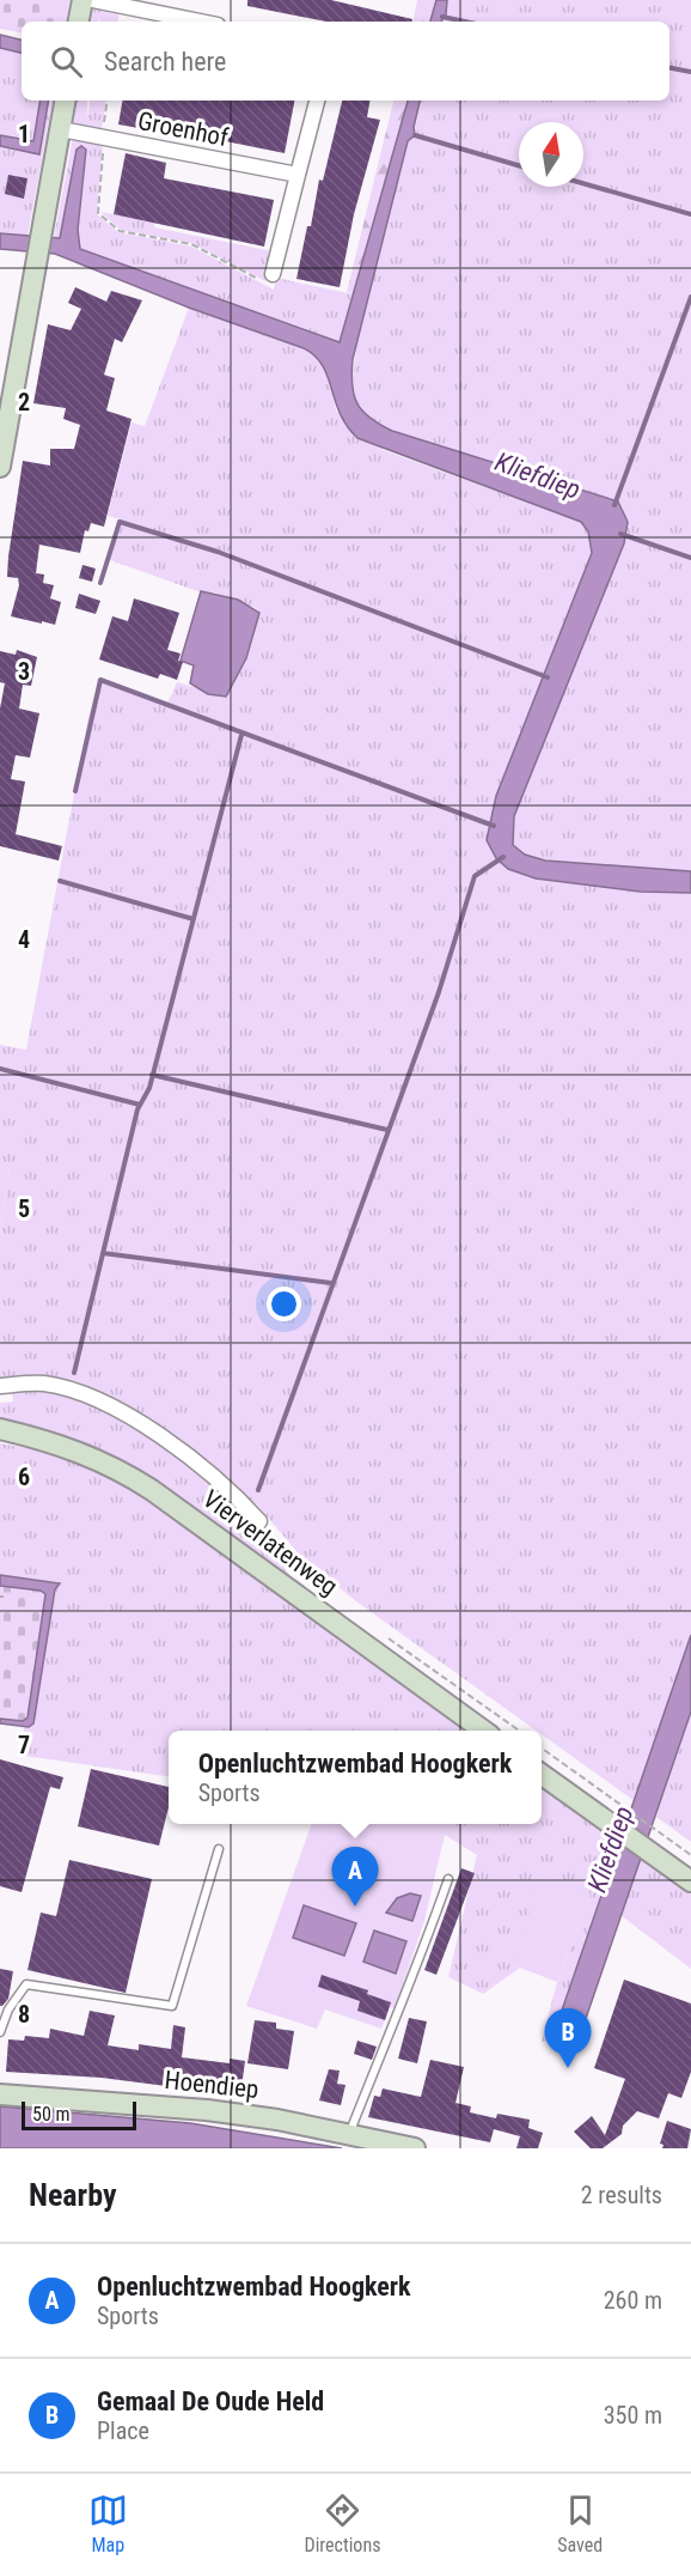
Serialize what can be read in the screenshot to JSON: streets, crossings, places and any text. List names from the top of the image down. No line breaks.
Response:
{"streets":{"street":["Groenhof","Vierverlatenweg","Hoendiep"]},"water":["Kliefdiep"],"scale_bar":"50 m","north":"top","page":{"search":"Search here","popup":["Openluchtzwembad Hoogkerk","Sports"],"pins":["A","B"],"scale":"50 m","heading":["Nearby","2 results"],"list":[{"mark":"A","name":"Openluchtzwembad Hoogkerk","note":"Sports","value":"260 m"},{"mark":"B","name":"Gemaal De Oude Held","note":"Place","value":"350 m"}],"nav":["Map","Directions","Saved"]},"grid":{"rows":["1","2","3","4","5","6","7","8"]}}
